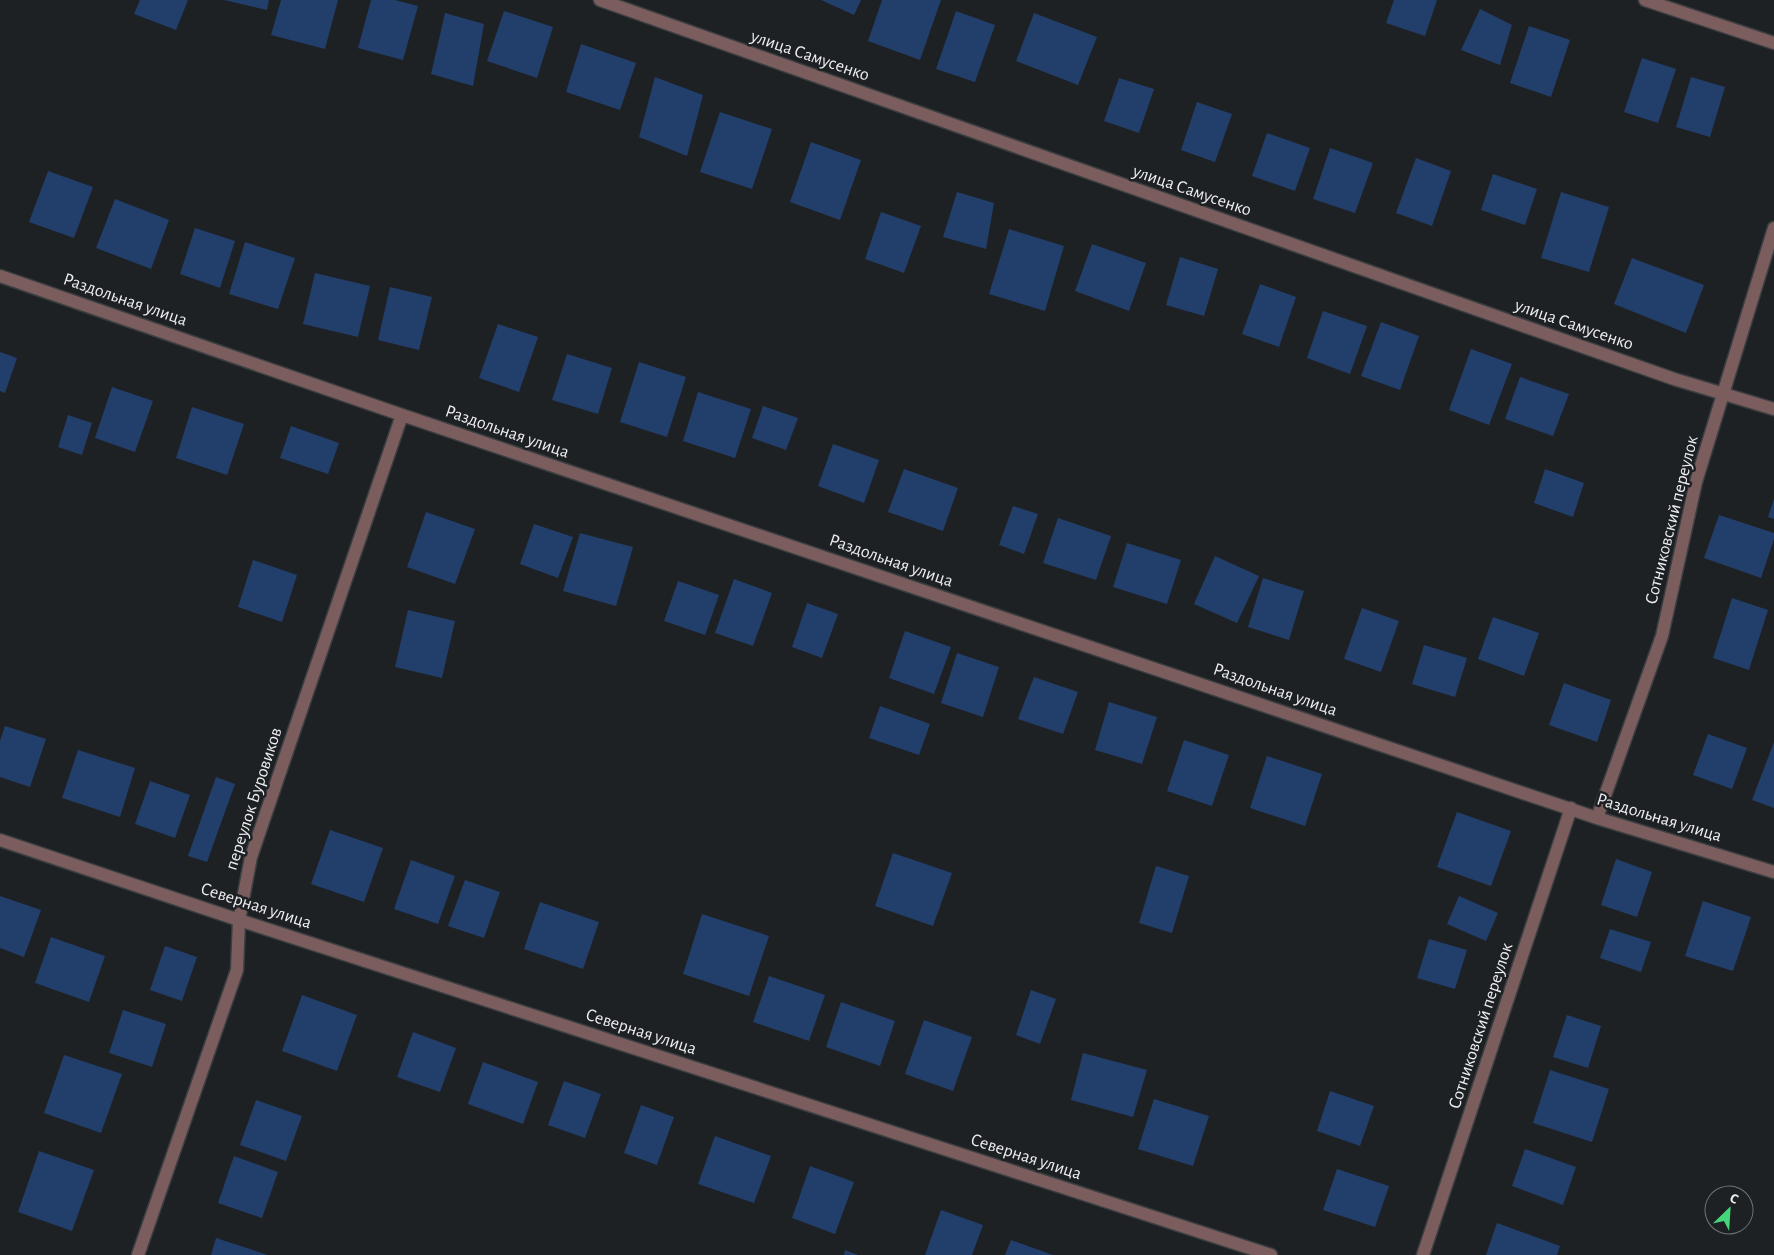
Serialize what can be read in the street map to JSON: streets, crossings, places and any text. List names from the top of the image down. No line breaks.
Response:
{"streets":{"street":["улица Самусенко","Раздольная улица","Сотниковский переулок","переулок Буровиков","Северная улица"]},"crossings":[["улица Самусенко","Сотниковский переулок"],["Раздольная улица","Сотниковский переулок"],["Раздольная улица","переулок Буровиков"],["переулок Буровиков","Северная улица"]],"north":"top right"}
